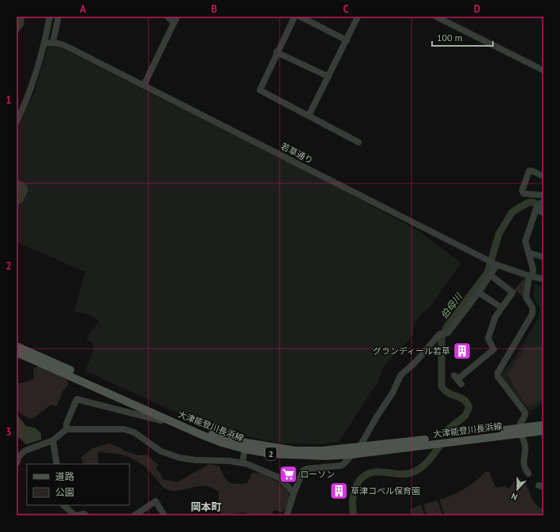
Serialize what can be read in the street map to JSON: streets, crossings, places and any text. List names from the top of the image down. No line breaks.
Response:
{"streets":{"main road":["大津能登川長浜線","2"],"street":["若草通り"]},"districts":["岡本町"],"water":["伯母川"],"places":{"building":["グランディール若草","草津コペル保育園"],"supermarket":["ローソン"]},"legend":["道路","公園"],"scale_bar":"100 m","north":"bottom","grid":{"columns":["A","B","C","D"],"rows":["1","2","3"]}}
